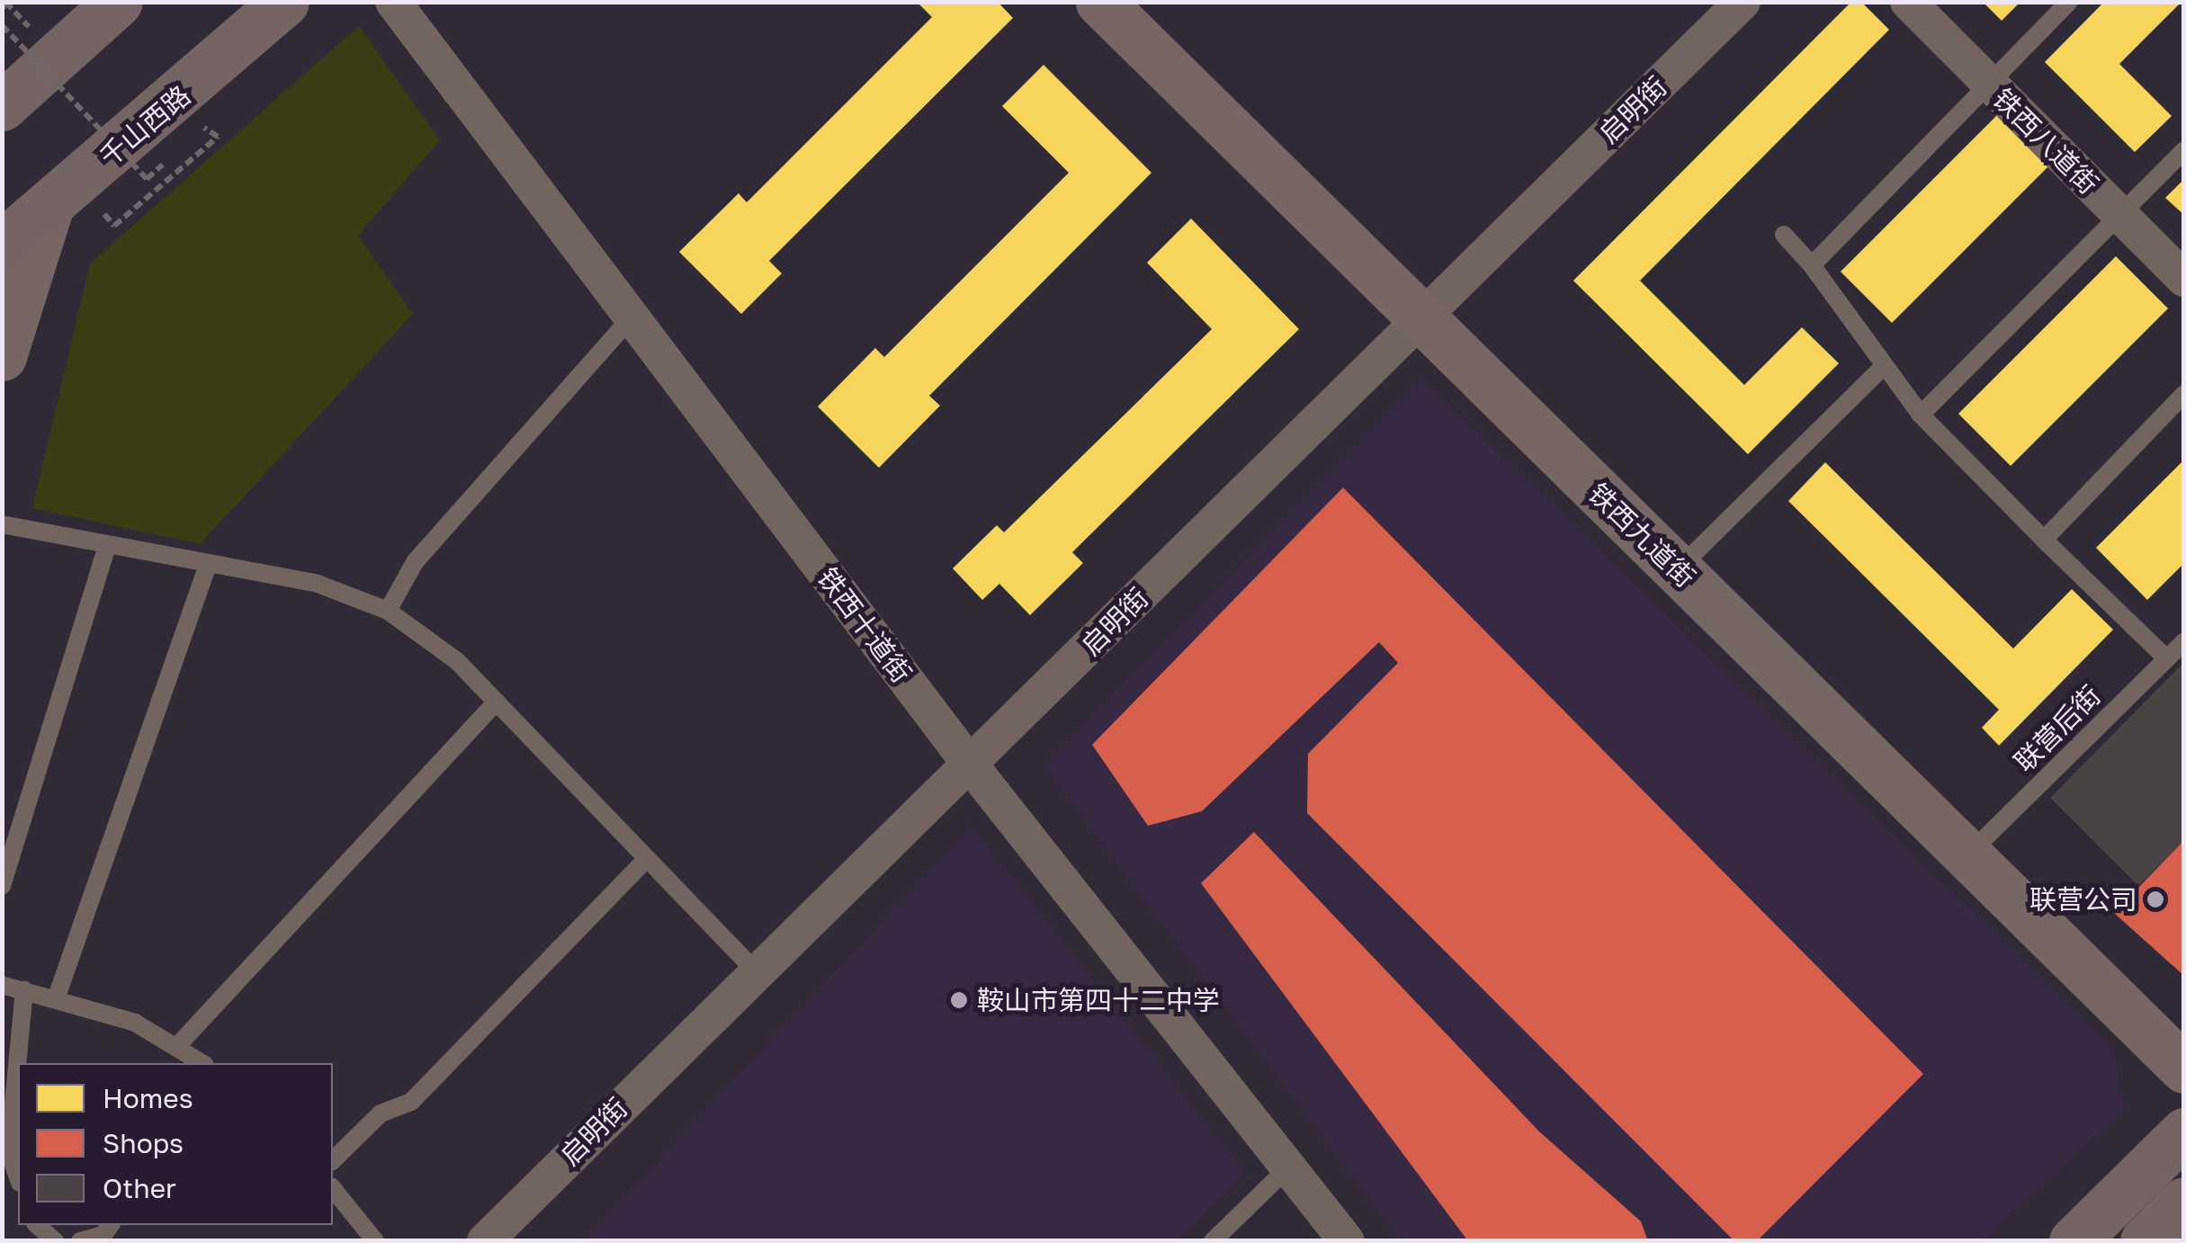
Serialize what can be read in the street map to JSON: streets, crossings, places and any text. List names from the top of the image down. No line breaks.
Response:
{"streets":{"main road":["千山西路","铁西九道街"],"street":["启明街","铁西八道街","铁西十道街"],"lane":["联营后街"]},"crossings":[["启明街","铁西九道街"],["启明街","铁西十道街"],["铁西九道街","联营后街"]],"places":["联营公司","鞍山市第四十二中学"],"legend":["Homes","Shops","Other"]}
